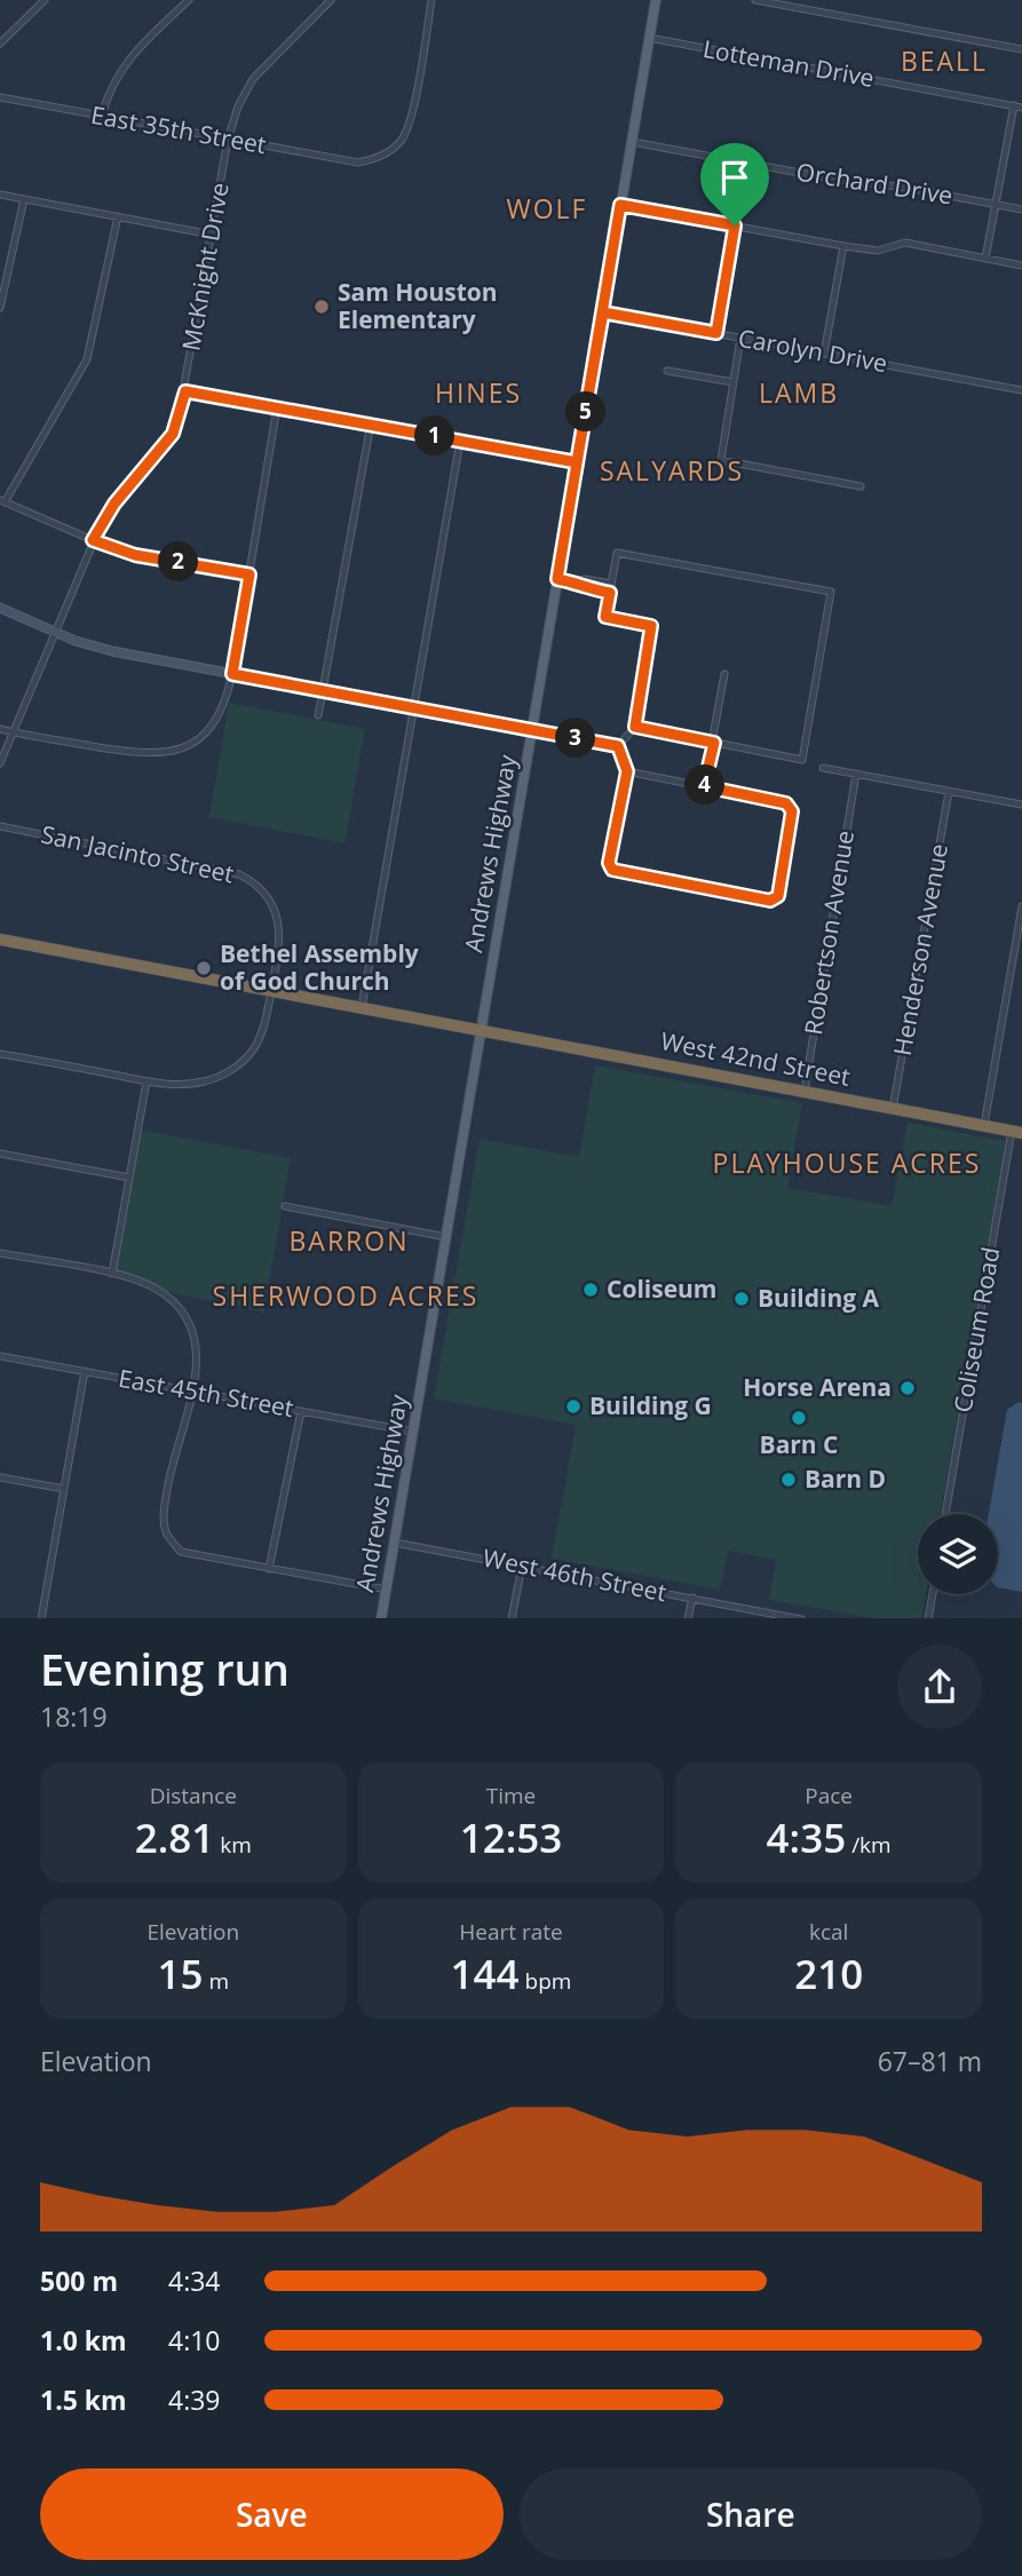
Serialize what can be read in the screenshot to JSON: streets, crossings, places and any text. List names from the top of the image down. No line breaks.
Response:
{"streets":{"highway":["West 42nd Street"],"main road":["Andrews Highway"],"street":["Lotteman Drive","East 35th Street","Orchard Drive","McKnight Drive","Carolyn Drive","San Jacinto Street","Robertson Avenue","Henderson Avenue","Coliseum Road","East 45th Street","West 46th Street"]},"crossings":[["Lotteman Drive","Andrews Highway"],["East 35th Street","McKnight Drive"],["Orchard Drive","Andrews Highway"],["Carolyn Drive","Andrews Highway"],["Andrews Highway","West 42nd Street"],["Andrews Highway","East 45th Street"],["Andrews Highway","West 46th Street"],["San Jacinto Street","West 42nd Street"],["Robertson Avenue","West 42nd Street"],["Henderson Avenue","West 42nd Street"],["West 42nd Street","Coliseum Road"]],"districts":["BEALL","WOLF","HINES","LAMB","SALYARDS","PLAYHOUSE ACRES","BARRON","SHERWOOD ACRES"],"places":["Sam Houston Elementary","Bethel Assembly of God Church","Coliseum","Building A","Horse Arena","Building G","Barn C","Barn D"],"page":{"pins":["5","1","2","3","4"],"heading":["Evening run","18:19"],"stats":[["Distance","2.81 km"],["Time","12:53"],["Pace","4:35 /km"],["Elevation","15 m"],["Heart rate","144 bpm"],["kcal","210"]],"chart":["Elevation","67–81 m"],"list":[{"name":"500 m","note":"4:34"},{"name":"1.0 km","note":"4:10"},{"name":"1.5 km","note":"4:39"}],"buttons":["Save","Share"]}}
